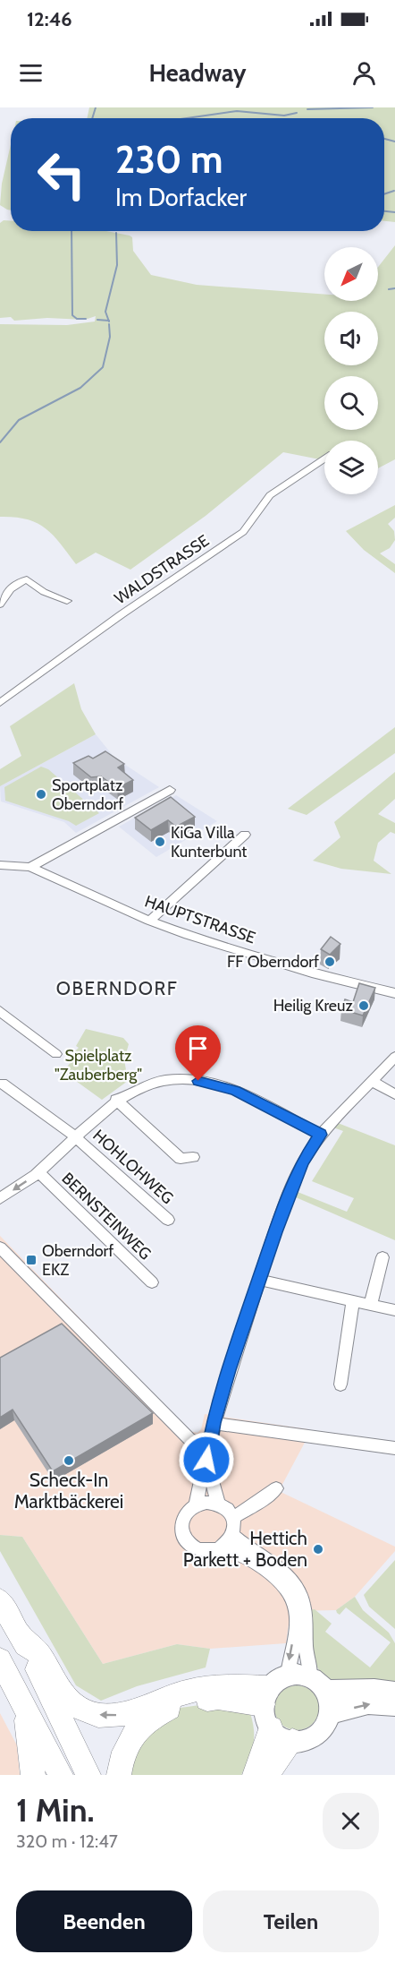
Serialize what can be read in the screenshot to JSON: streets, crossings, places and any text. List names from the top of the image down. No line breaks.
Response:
{"streets":{"street":["WALDSTRASSE","HAUPTSTRASSE","HOHLOHWEG","BERNSTEINWEG"]},"districts":["OBERNDORF"],"parks":["Spielplatz \"Zauberberg\""],"places":{"other":["Sportplatz Oberndorf","KiGa Villa Kunterbunt","FF Oberndorf","Heilig Kreuz","Scheck-In Marktbäckerei","Hettich Parkett + Boden"],"transit":["Oberndorf EKZ"]},"north":"bottom left","page":{"status":"12:46","header":"Headway","turn":["230 m","Im Dorfacker"],"heading":["1 Min.","320 m · 12:47"],"buttons":["Beenden","Teilen"]}}
